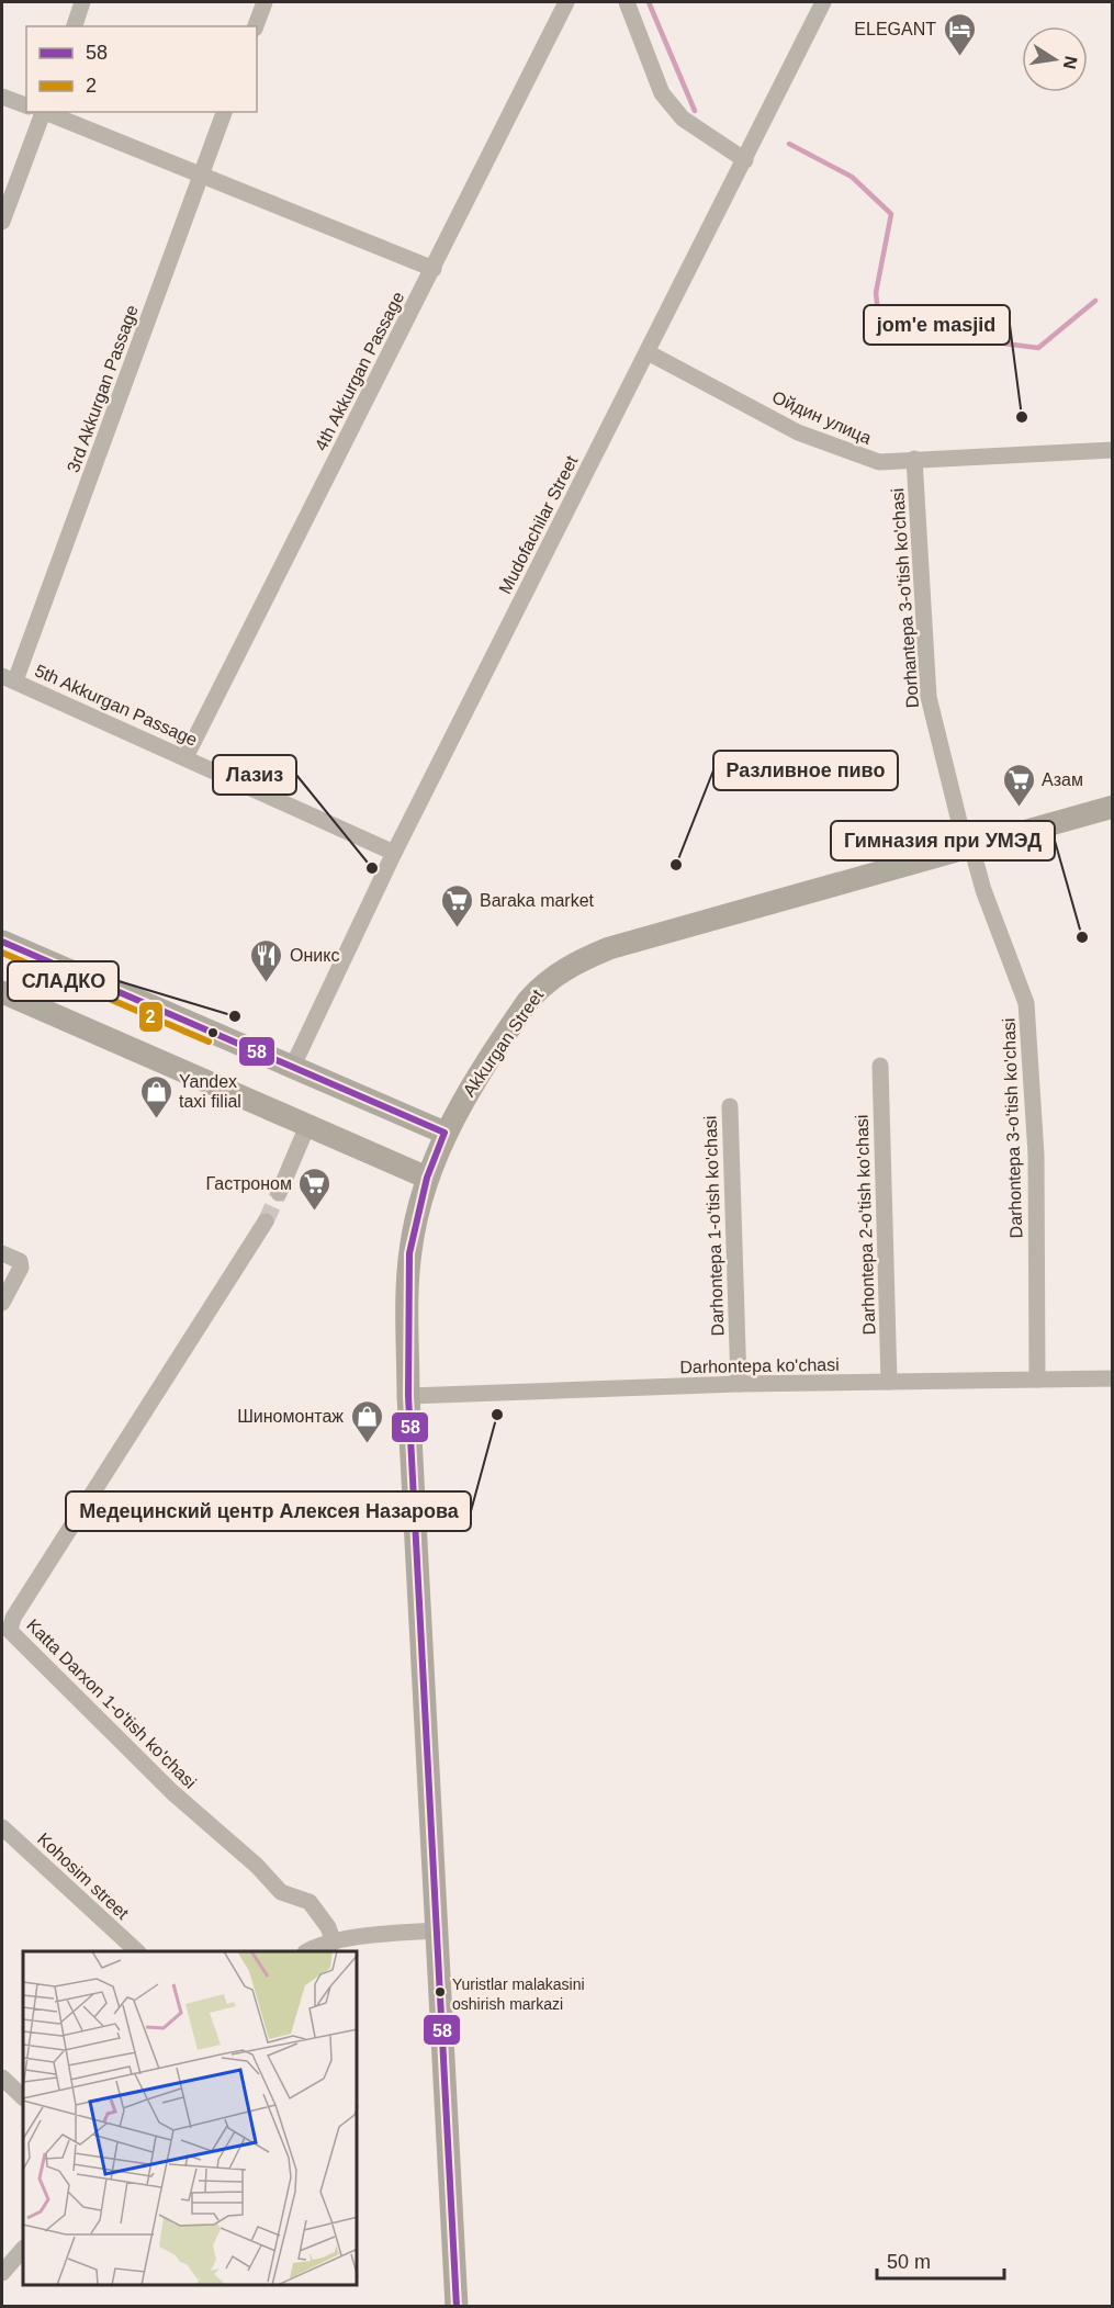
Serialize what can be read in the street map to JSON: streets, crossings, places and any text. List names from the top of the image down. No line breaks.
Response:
{"streets":{"main road":["Akkurgan Street"],"street":["4th Akkurgan Passage","3rd Akkurgan Passage","Ойдин улица","Mudofachilar Street","Dorhantepa 3-o'tish ko'chasi","5th Akkurgan Passage","Darhontepa 3-o'tish ko'chasi","Darhontepa 2-o'tish ko'chasi","Darhontepa 1-o'tish ko'chasi","Darhontepa ko'chasi","Katta Darxon 1-o'tish ko'chasi","Kohosim street"]},"crossings":[["4th Akkurgan Passage","5th Akkurgan Passage"],["3rd Akkurgan Passage","5th Akkurgan Passage"],["Ойдин улица","Mudofachilar Street"],["Ойдин улица","Dorhantepa 3-o'tish ko'chasi"],["Mudofachilar Street","5th Akkurgan Passage"],["Dorhantepa 3-o'tish ko'chasi","Akkurgan Street"],["Dorhantepa 3-o'tish ko'chasi","Darhontepa 3-o'tish ko'chasi"],["Akkurgan Street","Darhontepa 3-o'tish ko'chasi"],["Akkurgan Street","Darhontepa ko'chasi"],["Darhontepa 3-o'tish ko'chasi","Darhontepa ko'chasi"],["Darhontepa 2-o'tish ko'chasi","Darhontepa ko'chasi"],["Darhontepa 1-o'tish ko'chasi","Darhontepa ko'chasi"]],"places":{"hotel":["ELEGANT"],"other":["jom'e masjid","Разливное пиво","Лазиз","Гимназия при УМЭД","СЛАДКО","Медецинский центр Алексея Назарова","Yuristlar malakasini oshirish markazi"],"supermarket":["Азам","Baraka market","Гастроном"],"restaurant":["Оникс"],"shop":["Yandex taxi filial","Шиномонтаж"]},"lines":["transit line 58","transit line 2"],"legend":["58","2"],"scale_bar":"50 m","north":"right"}
